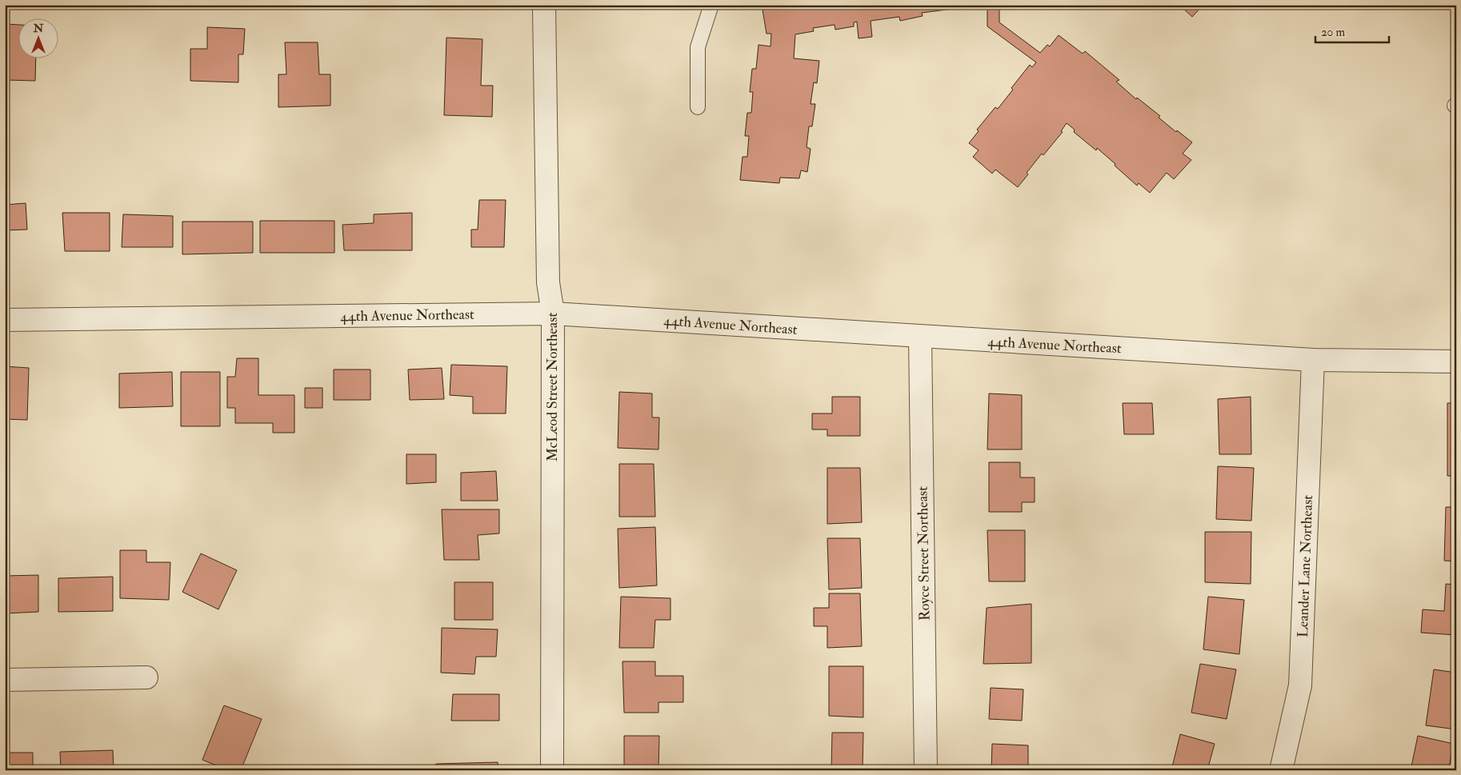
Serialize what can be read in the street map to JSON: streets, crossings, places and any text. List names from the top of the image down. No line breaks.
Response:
{"streets":{"street":["44th Avenue Northeast","McLeod Street Northeast","Royce Street Northeast","Leander Lane Northeast"]},"crossings":[["44th Avenue Northeast","McLeod Street Northeast"],["44th Avenue Northeast","Royce Street Northeast"],["44th Avenue Northeast","Leander Lane Northeast"]],"scale_bar":"20 m","north":"top"}
